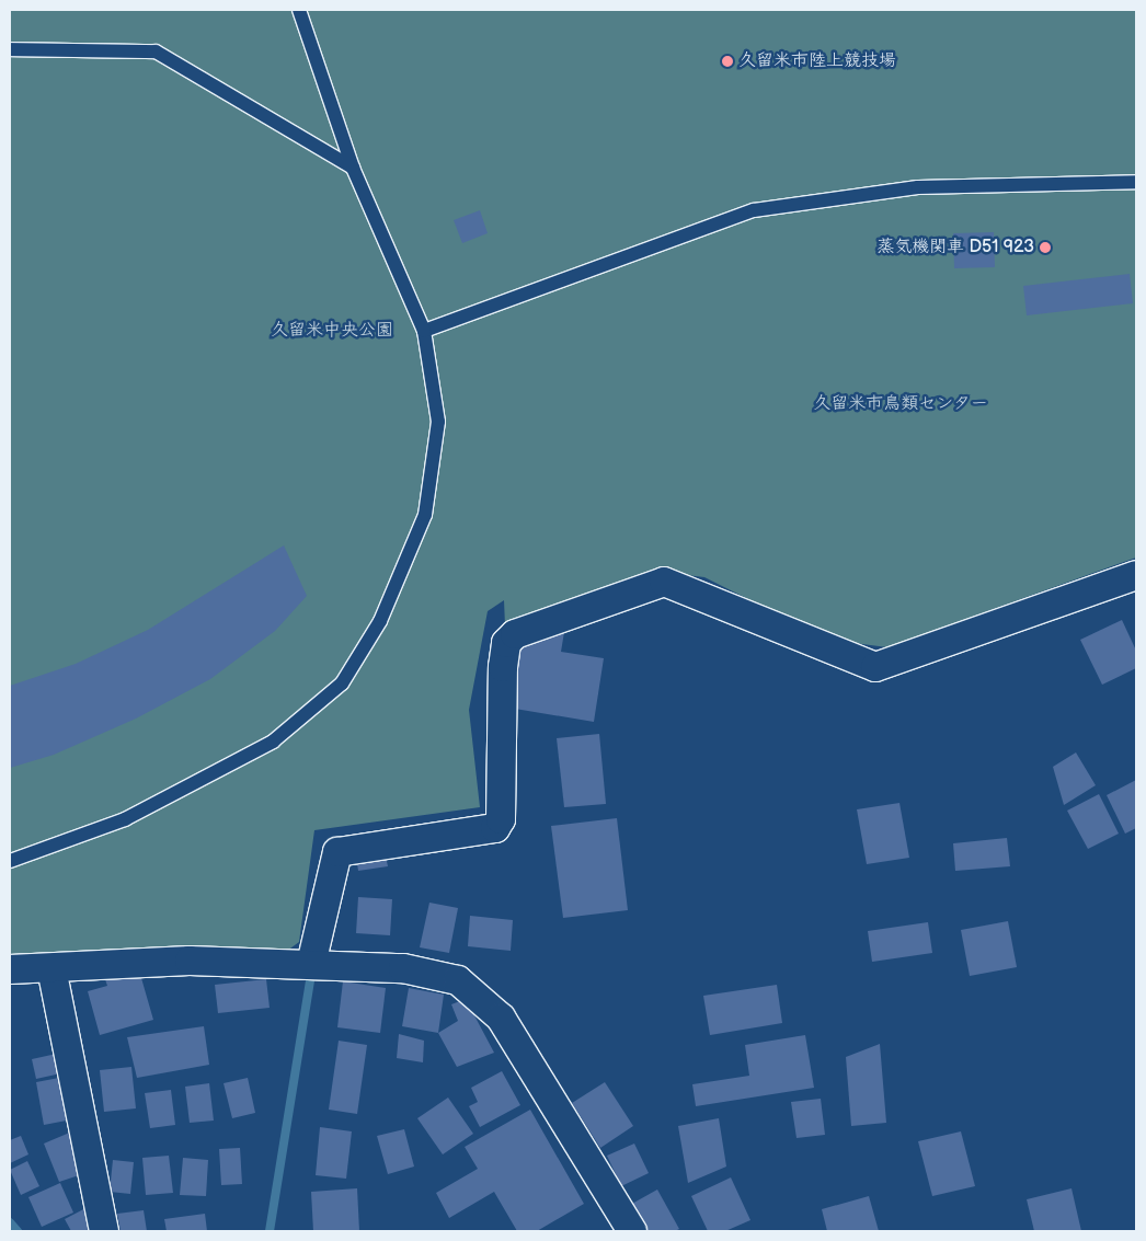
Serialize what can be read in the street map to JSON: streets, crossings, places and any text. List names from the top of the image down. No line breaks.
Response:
{"parks":["久留米中央公園","久留米市鳥類センター"],"places":["久留米市陸上競技場","蒸気機関車 D51 923"]}
